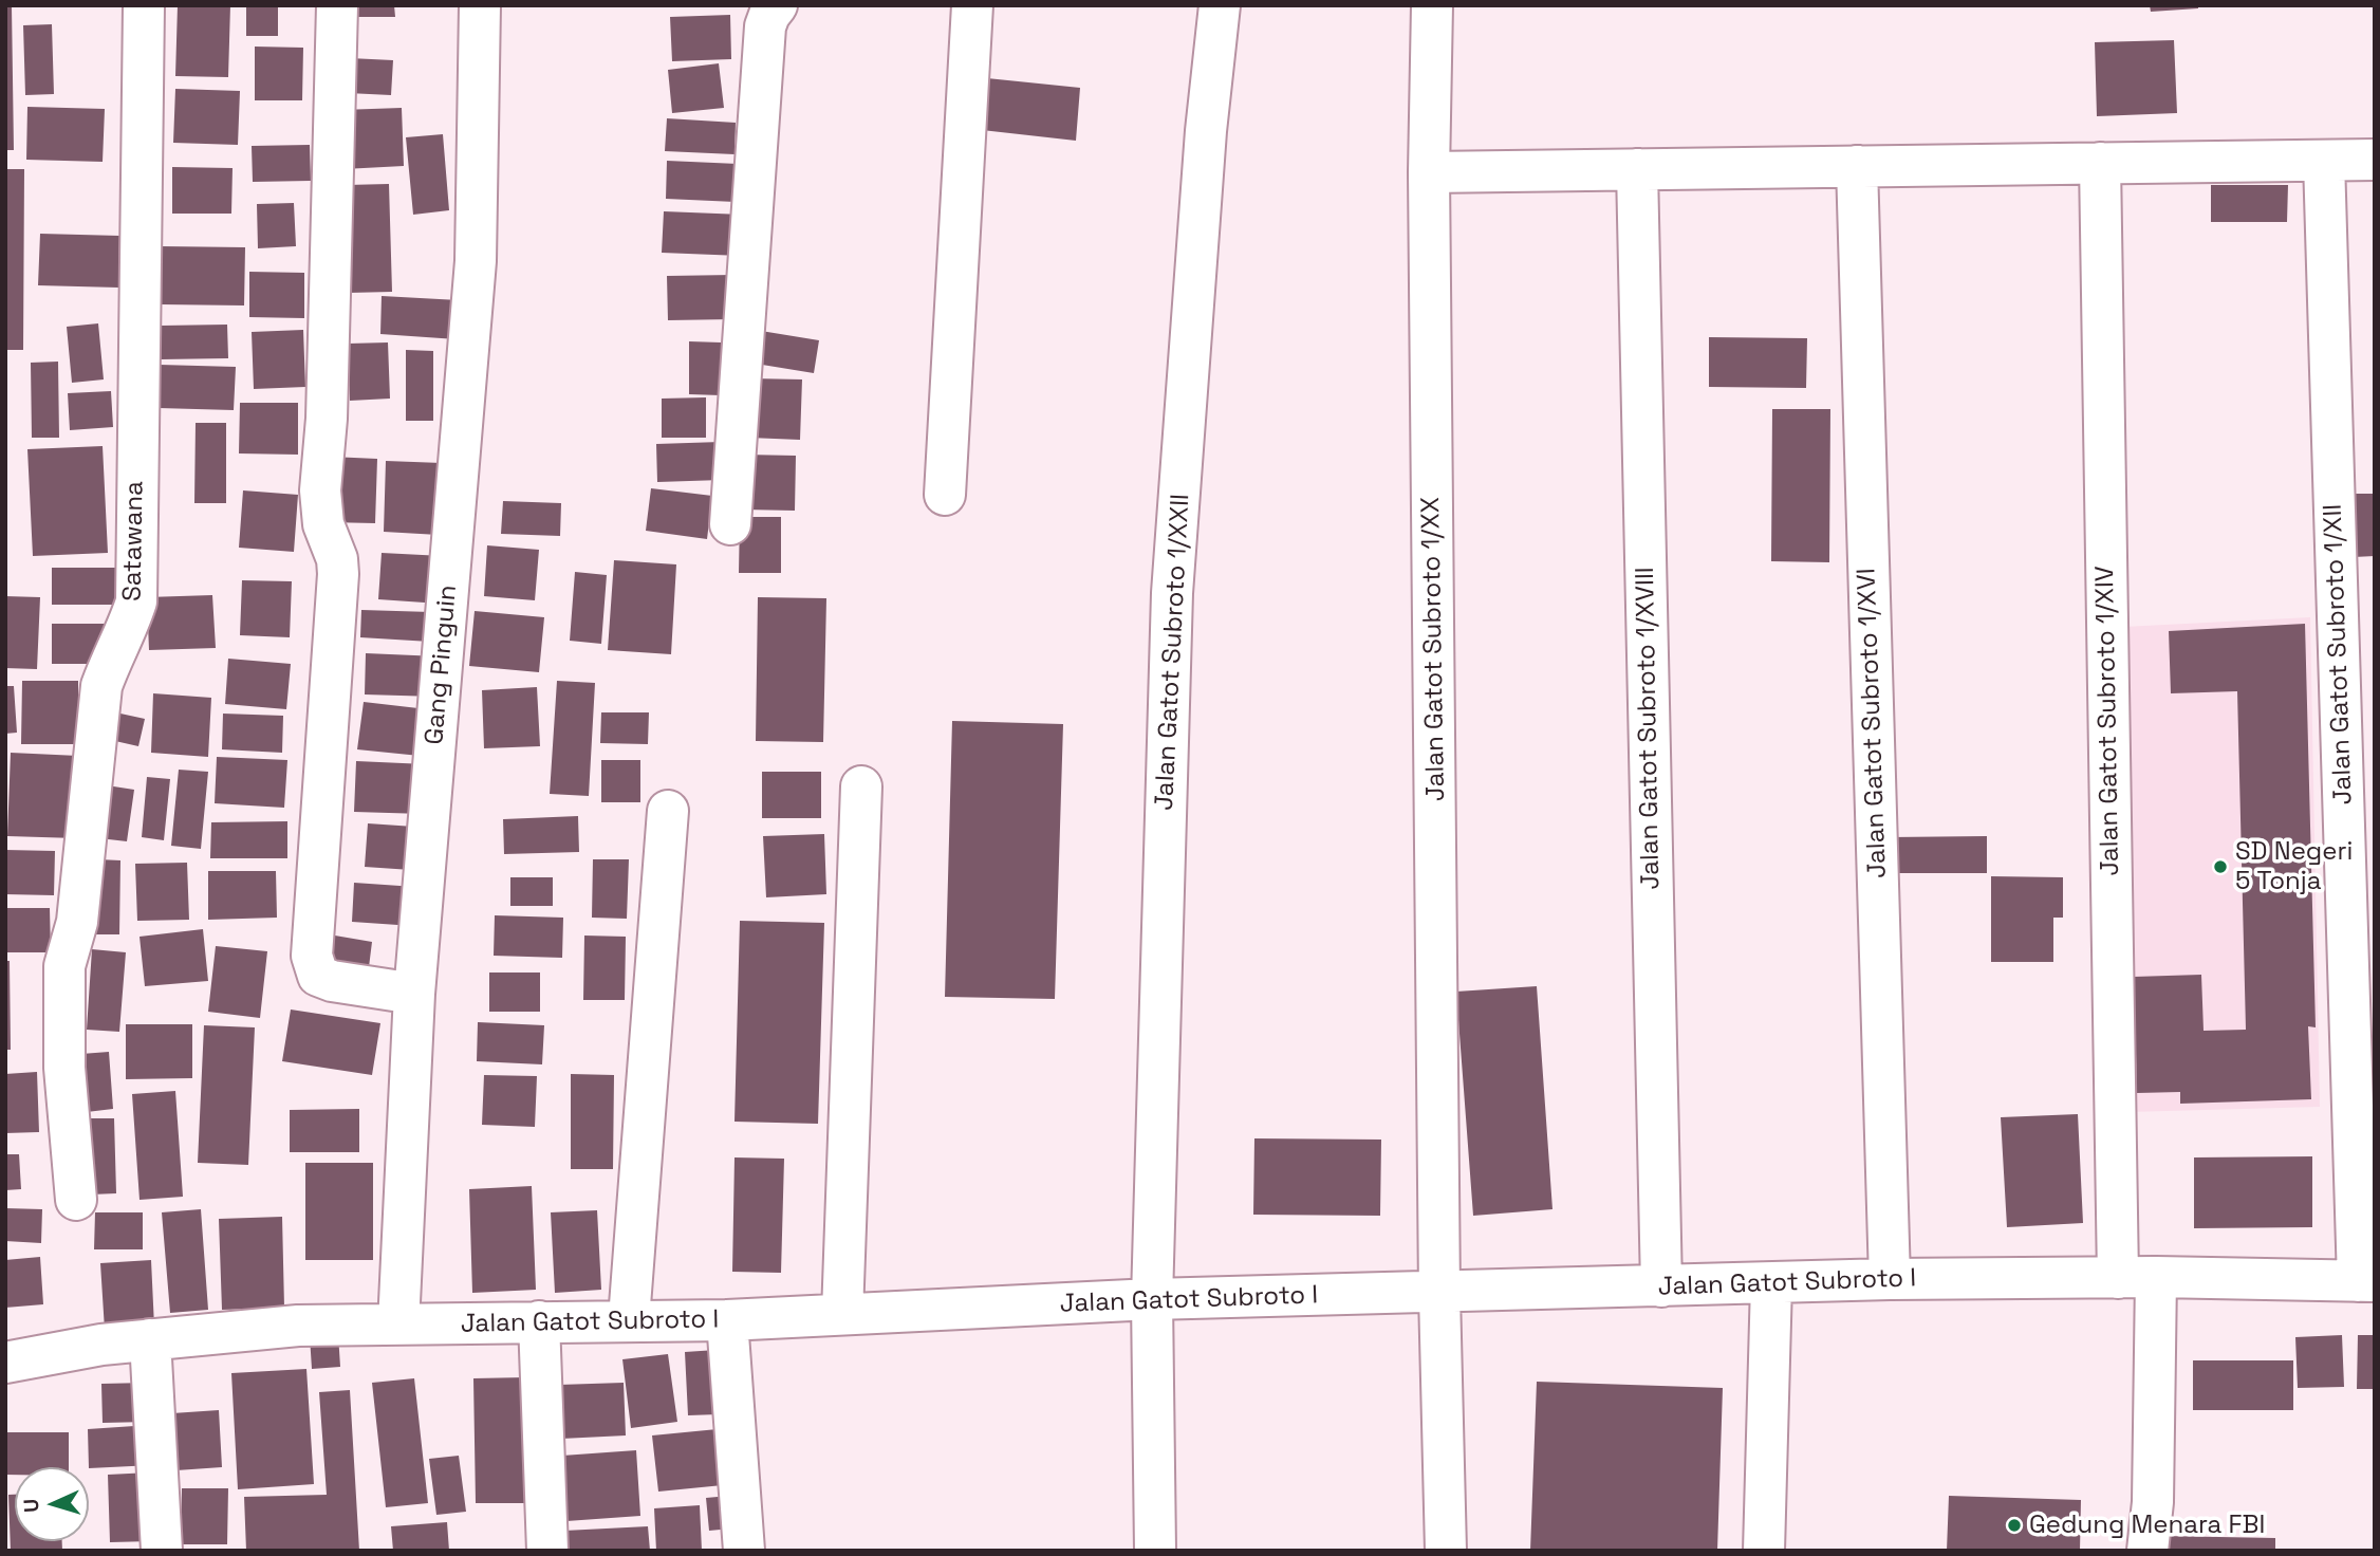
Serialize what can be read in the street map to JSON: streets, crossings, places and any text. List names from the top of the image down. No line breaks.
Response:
{"streets":{"street":["Satawana","Jalan Gatot Subroto 1/XX","Jalan Gatot Subroto 1/XXII","Jalan Gatot Subroto 1/XII","Gang Pinguin","Jalan Gatot Subroto 1/XIV","Jalan Gatot Subroto 1/XVI","Jalan Gatot Subroto 1/XVIII","Jalan Gatot Subroto I"]},"crossings":[["Jalan Gatot Subroto 1/XX","Jalan Gatot Subroto I"],["Jalan Gatot Subroto 1/XXII","Jalan Gatot Subroto I"],["Jalan Gatot Subroto 1/XII","Jalan Gatot Subroto I"],["Gang Pinguin","Jalan Gatot Subroto I"],["Jalan Gatot Subroto 1/XIV","Jalan Gatot Subroto I"],["Jalan Gatot Subroto 1/XVI","Jalan Gatot Subroto I"],["Jalan Gatot Subroto 1/XVIII","Jalan Gatot Subroto I"]],"places":["SD Negeri 5 Tonja","Gedung Menara FBI"],"north":"left"}
